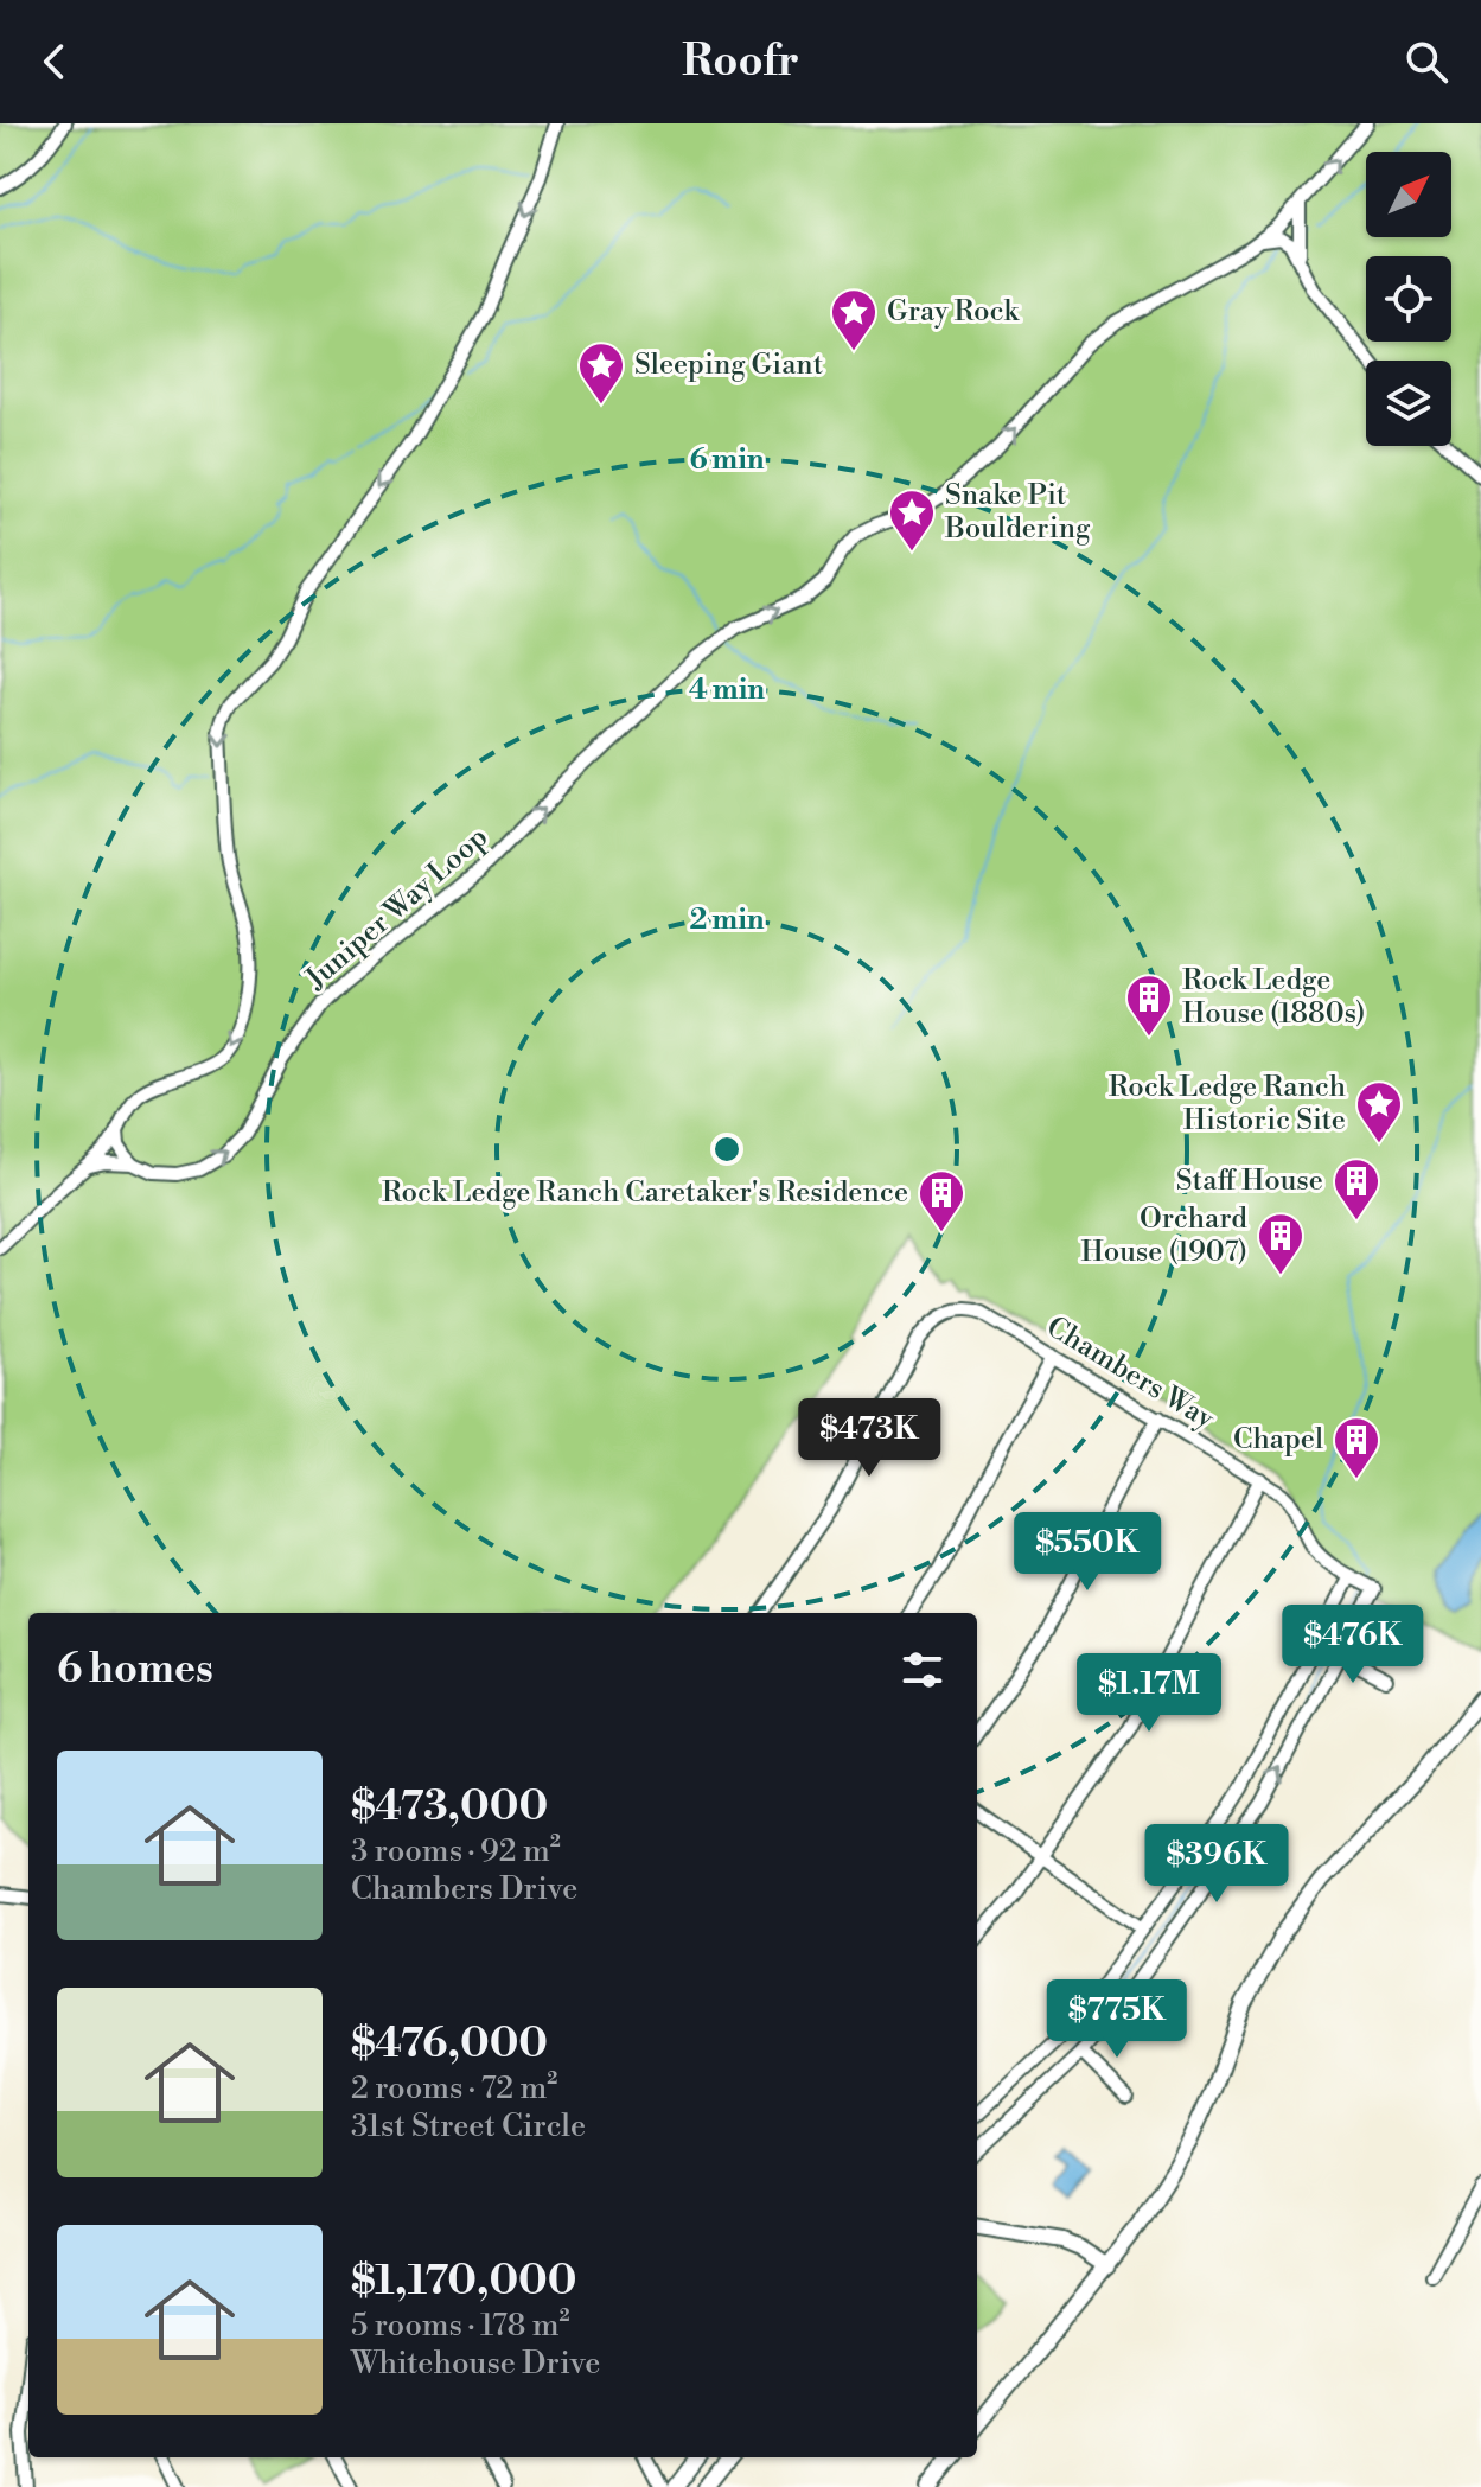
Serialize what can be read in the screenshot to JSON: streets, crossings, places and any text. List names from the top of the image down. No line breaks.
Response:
{"streets":{"street":["Juniper Way Loop","Chambers Way"]},"one_way":["Juniper Way Loop"],"places":{"place":["Gray Rock","Sleeping Giant","Snake Pit Bouldering","Rock Ledge Ranch Historic Site"],"building":["Rock Ledge House (1880s)","Staff House","Rock Ledge Ranch Caretaker's Residence","Orchard House (1907)","Chapel"]},"north":"top right","page":{"header":"Roofr","price":["$473K","$550K","$476K","$1.17M","$396K","$775K"],"heading":"6 homes","list":[{"name":"$473,000","note":"3 rooms · 92 m² · Chambers Drive"},{"name":"$476,000","note":"2 rooms · 72 m² · 31st Street Circle"},{"name":"$1,170,000","note":"5 rooms · 178 m² · Whitehouse Drive"}]},"rings":["6 min","4 min","2 min"]}
